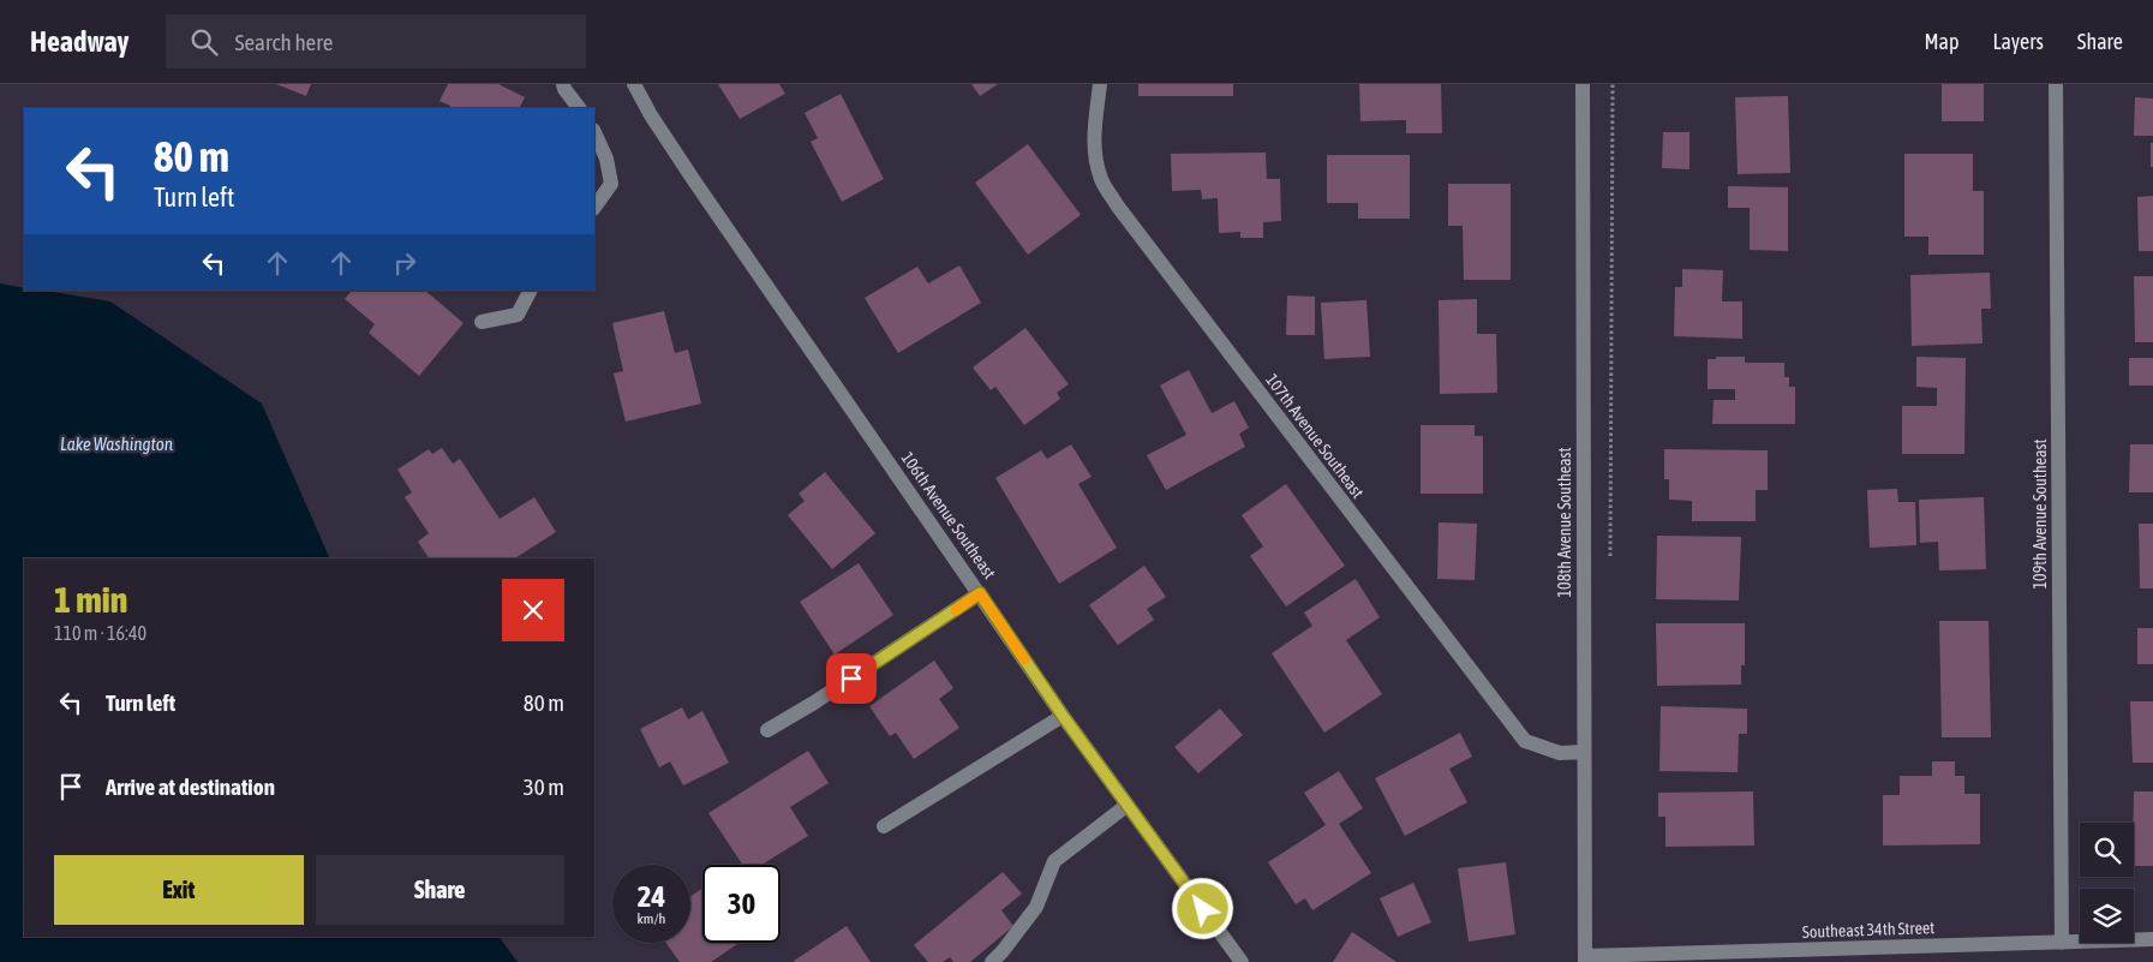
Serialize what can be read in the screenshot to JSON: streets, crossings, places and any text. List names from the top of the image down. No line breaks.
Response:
{"streets":{"street":["107th Avenue Southeast","109th Avenue Southeast","106th Avenue Southeast","108th Avenue Southeast","Southeast 34th Street"]},"crossings":[["107th Avenue Southeast","108th Avenue Southeast"],["109th Avenue Southeast","Southeast 34th Street"],["108th Avenue Southeast","Southeast 34th Street"]],"water":["Lake Washington"],"page":{"header":"Headway","search":"Search here","nav":["Map","Layers","Share"],"turn":["80 m","Turn left"],"heading":["1 min","110 m · 16:40"],"list":[{"name":"Turn left","value":"80 m"},{"name":"Arrive at destination","value":"30 m"}],"buttons":["Exit","Share"],"speed":"24 km/h","limit":"30"}}
